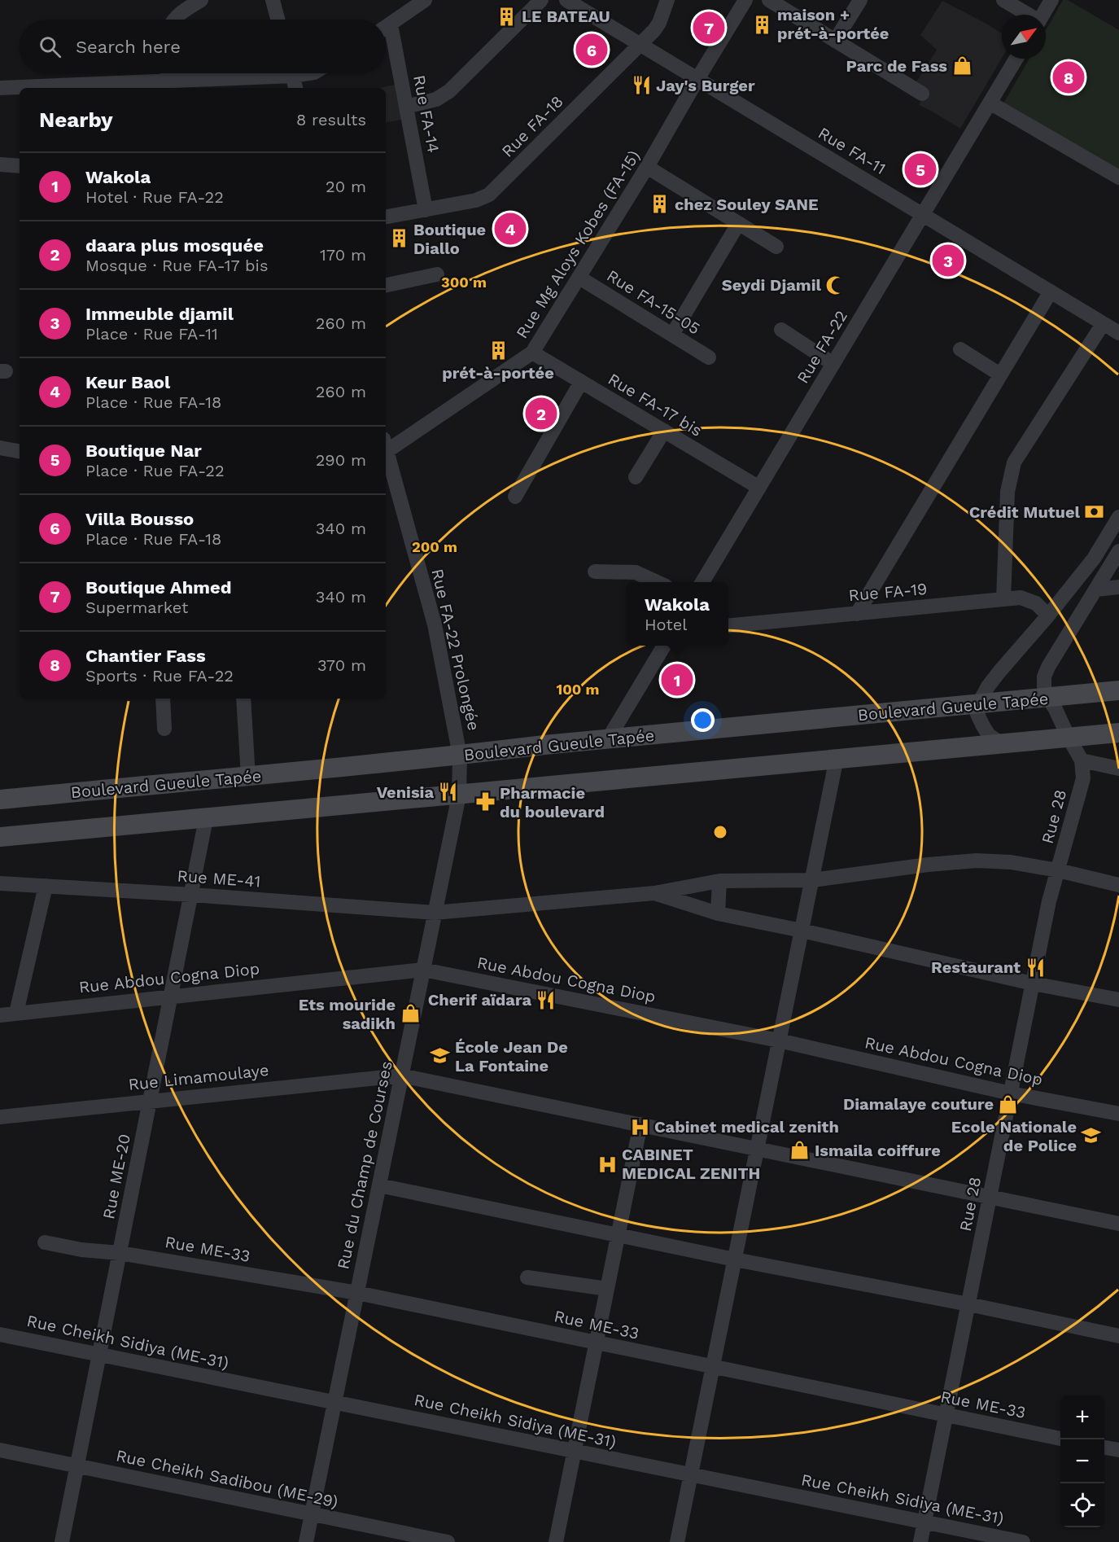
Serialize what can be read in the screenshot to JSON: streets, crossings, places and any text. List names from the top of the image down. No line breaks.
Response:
{"streets":{"street":["Rue FA-14","Rue FA-18","Rue FA-11","Rue Mg Aloys Kobes (FA-15)","Rue FA-15-05","Rue FA-22","Rue FA-17 bis","Rue FA-19","Rue FA-22 Prolongée","Boulevard Gueule Tapée","Rue 28","Rue ME-41","Rue Abdou Cogna Diop","Rue Limamoulaye","Rue du Champ de Courses","Rue ME-20","Rue ME-33","Rue Cheikh Sidiya (ME-31)","Rue Cheikh Sadibou (ME-29)"]},"crossings":[["Rue FA-14","Rue FA-18"],["Rue FA-18","Rue FA-11"],["Rue FA-11","Rue Mg Aloys Kobes (FA-15)"],["Rue FA-11","Rue FA-22"],["Rue Mg Aloys Kobes (FA-15)","Rue FA-15-05"],["Rue Mg Aloys Kobes (FA-15)","Rue FA-17 bis"],["Rue FA-22","Rue FA-17 bis"],["Rue FA-22 Prolongée","Boulevard Gueule Tapée"],["Rue 28","Rue ME-41"],["Rue 28","Rue Abdou Cogna Diop"],["Rue 28","Rue Limamoulaye"],["Rue 28","Rue ME-33"],["Rue 28","Rue Cheikh Sidiya (ME-31)"],["Rue ME-41","Rue du Champ de Courses"],["Rue ME-41","Rue ME-20"],["Rue Abdou Cogna Diop","Rue du Champ de Courses"],["Rue Abdou Cogna Diop","Rue ME-20"],["Rue Limamoulaye","Rue du Champ de Courses"],["Rue Limamoulaye","Rue ME-20"],["Rue du Champ de Courses","Rue ME-33"],["Rue du Champ de Courses","Rue Cheikh Sidiya (ME-31)"],["Rue du Champ de Courses","Rue Cheikh Sadibou (ME-29)"],["Rue ME-20","Rue ME-33"],["Rue ME-20","Rue Cheikh Sidiya (ME-31)"],["Rue ME-20","Rue Cheikh Sadibou (ME-29)"]],"places":{"building":["LE BATEAU","maison + prét-à-portée","chez Souley SANE","Boutique Diallo","prét-à-portée"],"shop":["Parc de Fass","Ets mouride sadikh","Diamalaye couture","Ismaila coiffure"],"restaurant":["Jay's Burger","Venisia","Restaurant","Cherif aïdara"],"mosque":["Seydi Djamil"],"bank":["Crédit Mutuel"],"pharmacy":["Pharmacie du boulevard"],"school or university":["École Jean De La Fontaine","Ecole Nationale de Police"],"hospital":["Cabinet medical zenith","CABINET MEDICAL ZENITH"]},"north":"top right","page":{"pins":["7","6","8","5","4","3","2","1"],"search":"Search here","heading":["Nearby","8 results"],"list":[{"mark":"1","name":"Wakola","note":"Hotel · Rue FA-22","value":"20 m"},{"mark":"2","name":"daara plus mosquée","note":"Mosque · Rue FA-17 bis","value":"170 m"},{"mark":"3","name":"Immeuble djamil","note":"Place · Rue FA-11","value":"260 m"},{"mark":"4","name":"Keur Baol","note":"Place · Rue FA-18","value":"260 m"},{"mark":"5","name":"Boutique Nar","note":"Place · Rue FA-22","value":"290 m"},{"mark":"6","name":"Villa Bousso","note":"Place · Rue FA-18","value":"340 m"},{"mark":"7","name":"Boutique Ahmed","note":"Supermarket","value":"340 m"},{"mark":"8","name":"Chantier Fass","note":"Sports · Rue FA-22","value":"370 m"}],"popup":["Wakola","Hotel"],"map_buttons":["+","−"]},"rings":["300 m","200 m","100 m"]}
